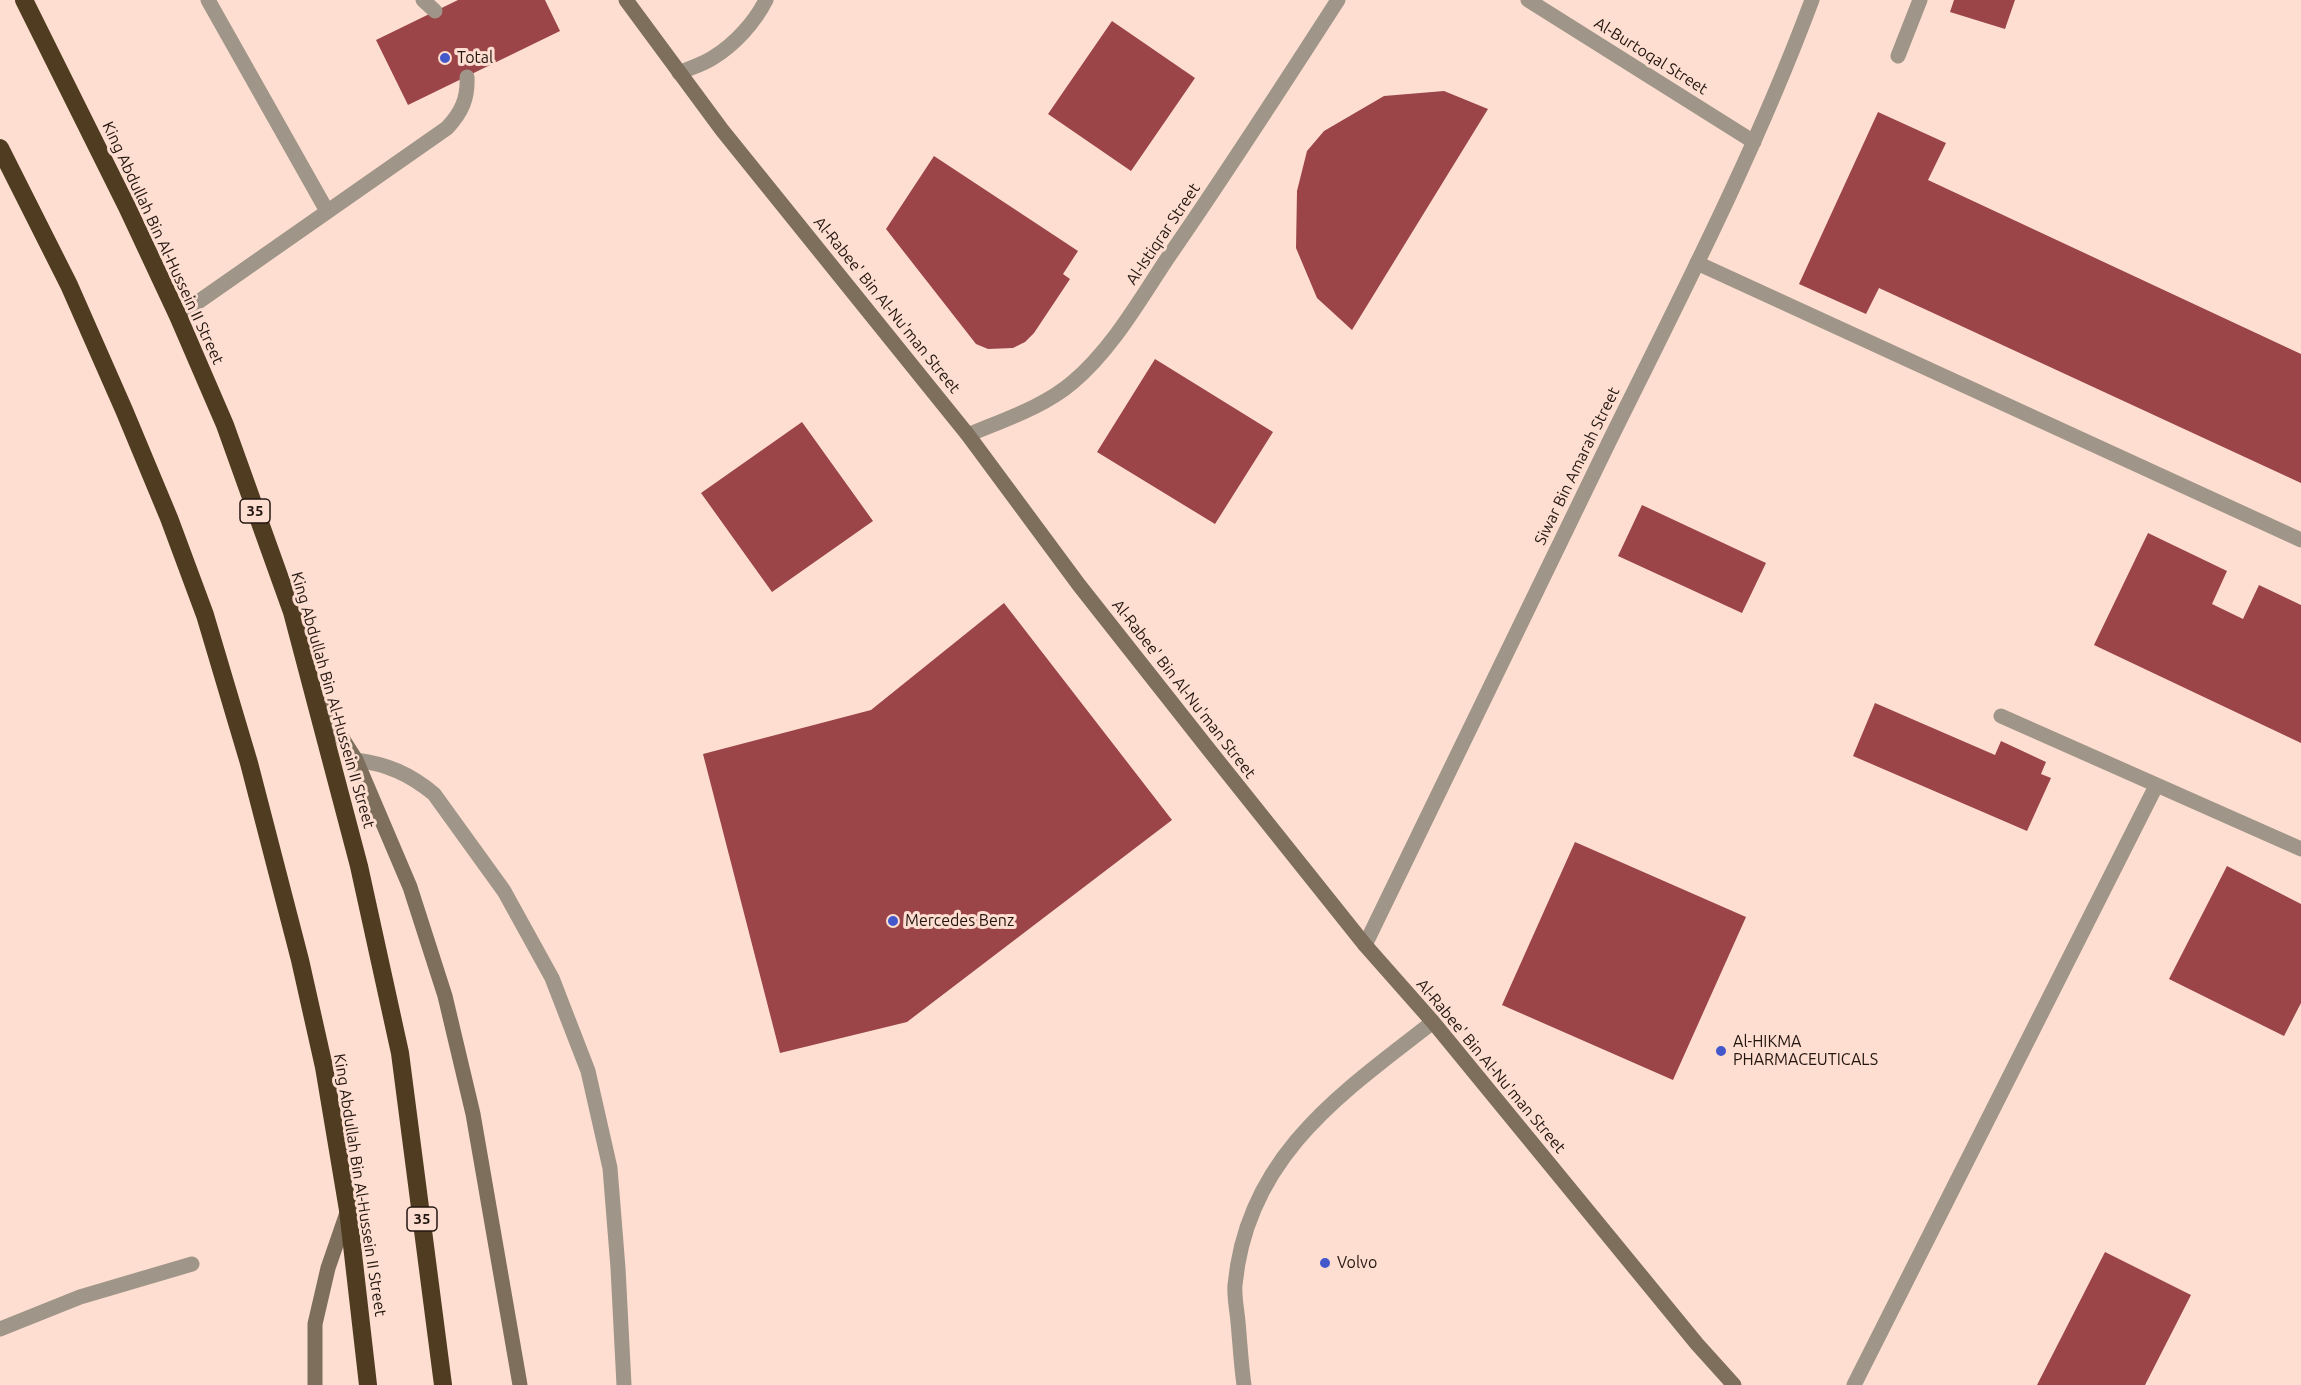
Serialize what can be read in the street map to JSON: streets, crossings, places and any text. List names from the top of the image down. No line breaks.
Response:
{"streets":{"highway":["King Abdullah Bin Al-Hussein II Street","35"],"street":["Al-Burtoqal Street","Al-Istiqrar Street","Al-Rabee' Bin Al-Nu'man Street","Siwar Bin Amarah Street"]},"crossings":[["Al-Burtoqal Street","Siwar Bin Amarah Street"],["Al-Istiqrar Street","Al-Rabee' Bin Al-Nu'man Street"],["Al-Rabee' Bin Al-Nu'man Street","Siwar Bin Amarah Street"]],"places":["Total","Mercedes Benz","Al-HIKMA PHARMACEUTICALS","Volvo"]}
